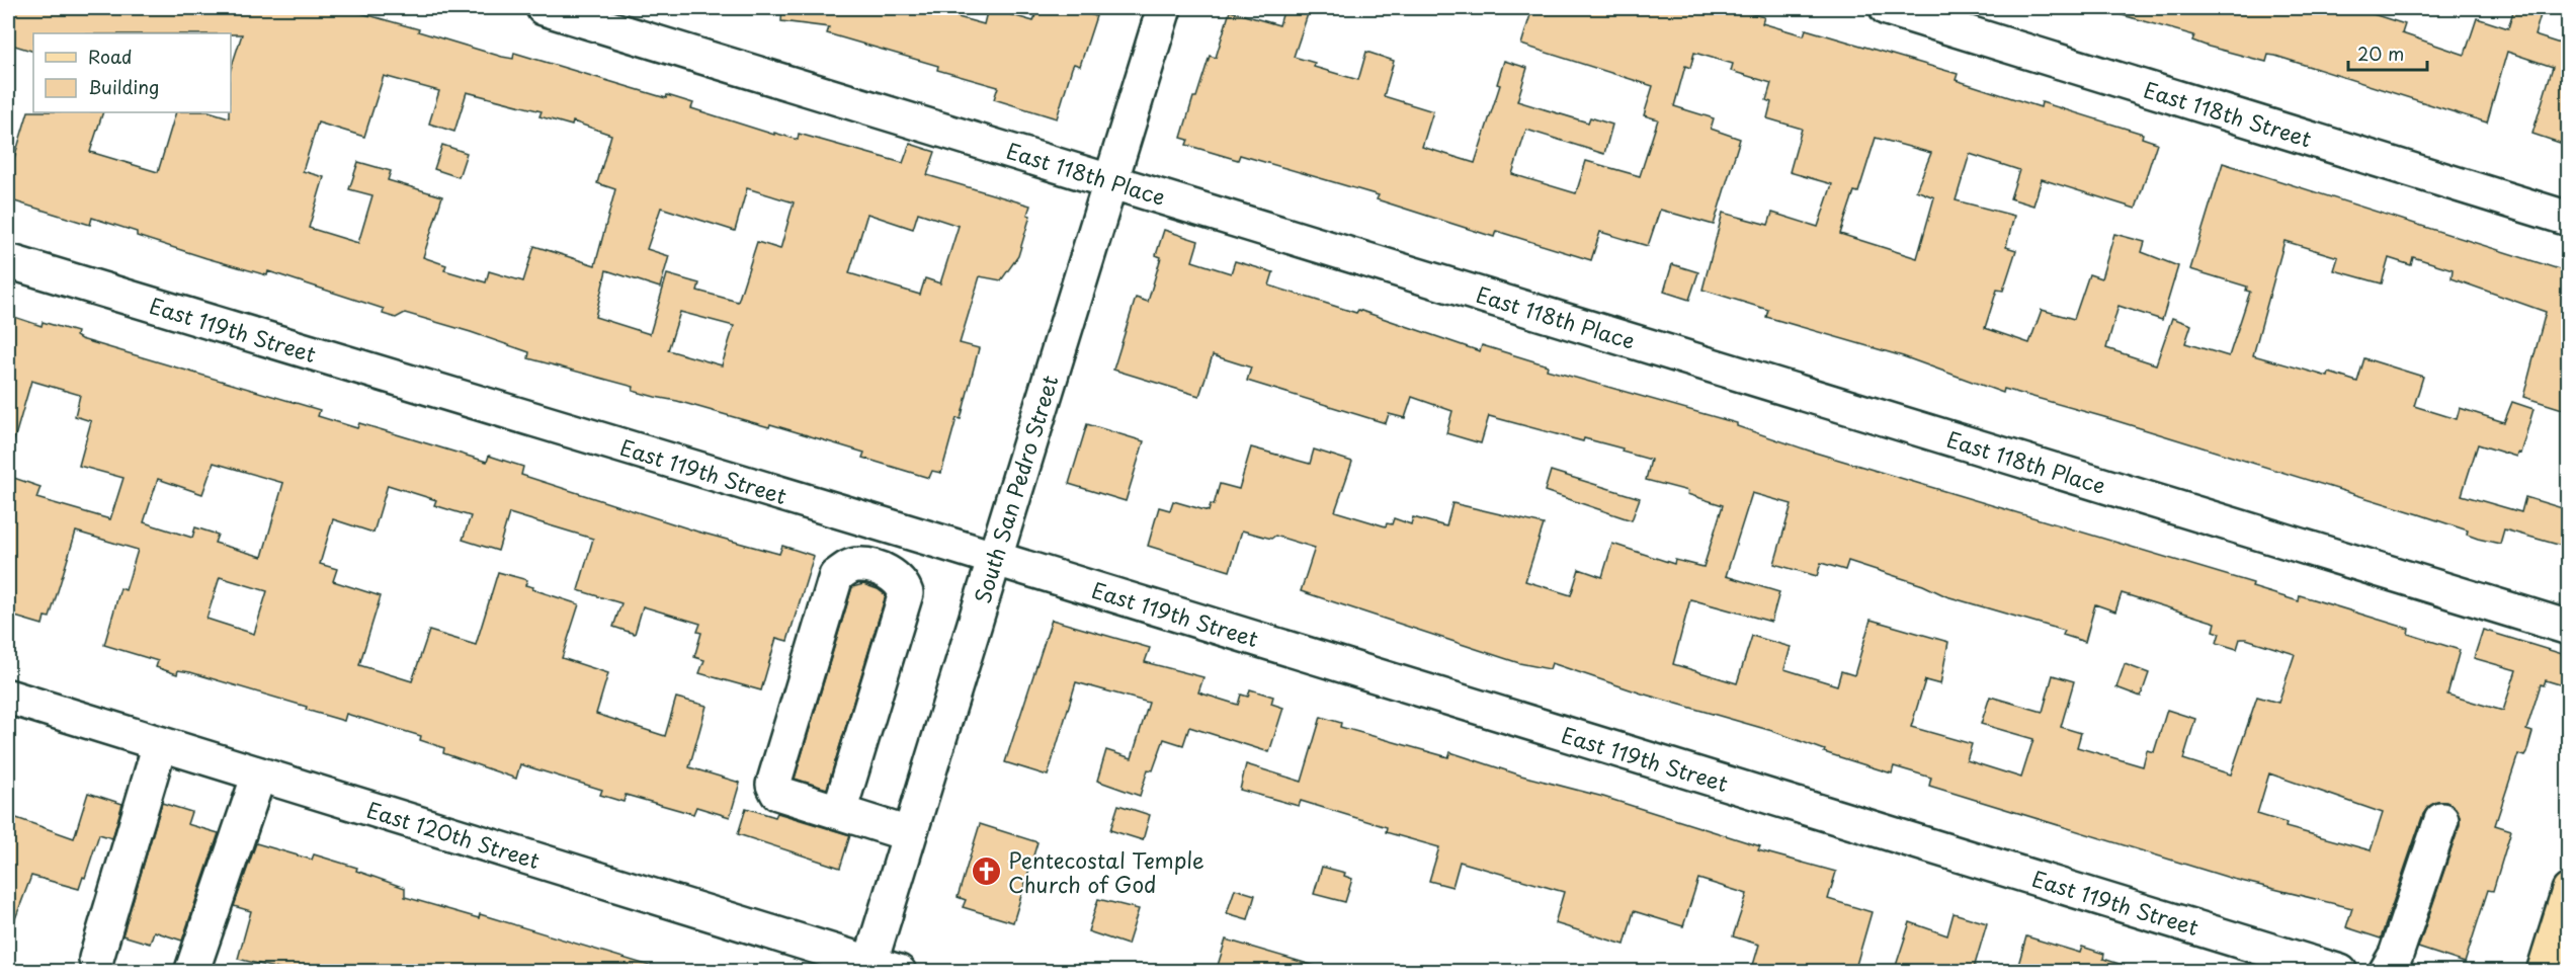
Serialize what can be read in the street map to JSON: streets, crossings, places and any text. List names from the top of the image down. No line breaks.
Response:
{"streets":{"street":["East 118th Street","East 118th Place","East 119th Street","South San Pedro Street","East 120th Street"]},"crossings":[["East 118th Place","South San Pedro Street"],["East 119th Street","South San Pedro Street"],["South San Pedro Street","East 120th Street"]],"places":{"church":["Pentecostal Temple Church of God"]},"legend":["Road","Building"],"scale_bar":"20 m"}
